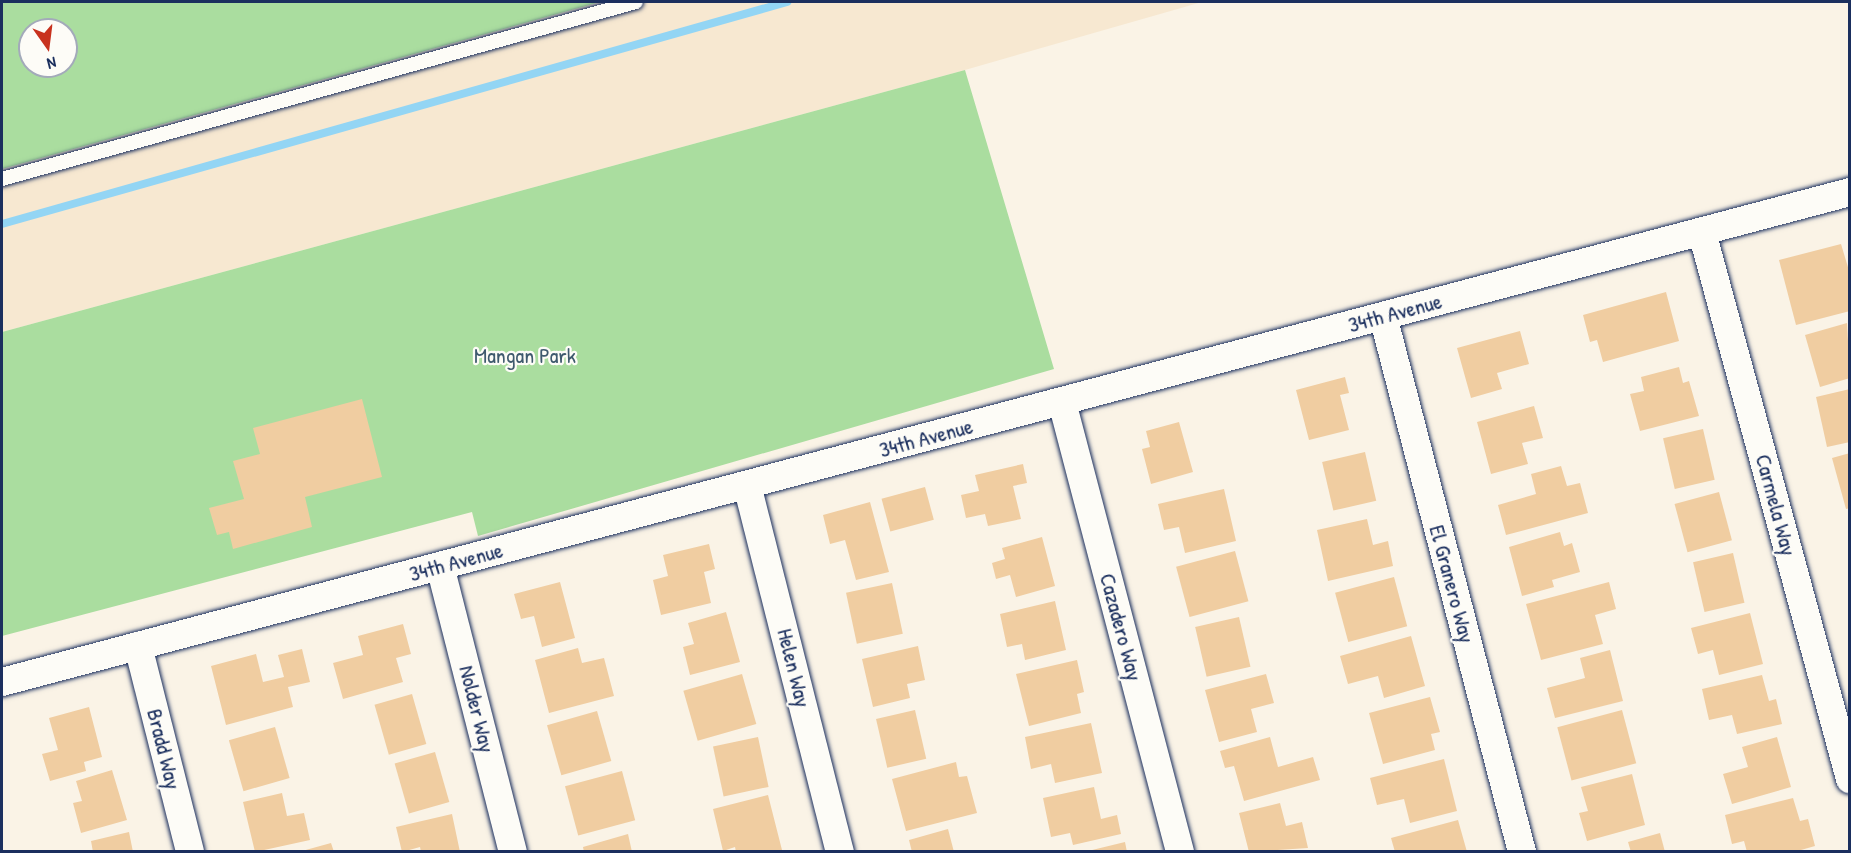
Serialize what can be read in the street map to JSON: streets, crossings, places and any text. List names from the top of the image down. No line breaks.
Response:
{"streets":{"street":["34th Avenue","Carmela Way","El Granero Way","Cazadero Way","Helen Way","Nolder Way","Bradd Way"]},"crossings":[["34th Avenue","Carmela Way"],["34th Avenue","El Granero Way"],["34th Avenue","Cazadero Way"],["34th Avenue","Helen Way"],["34th Avenue","Nolder Way"],["34th Avenue","Bradd Way"]],"parks":["Mangan Park"],"north":"bottom"}
